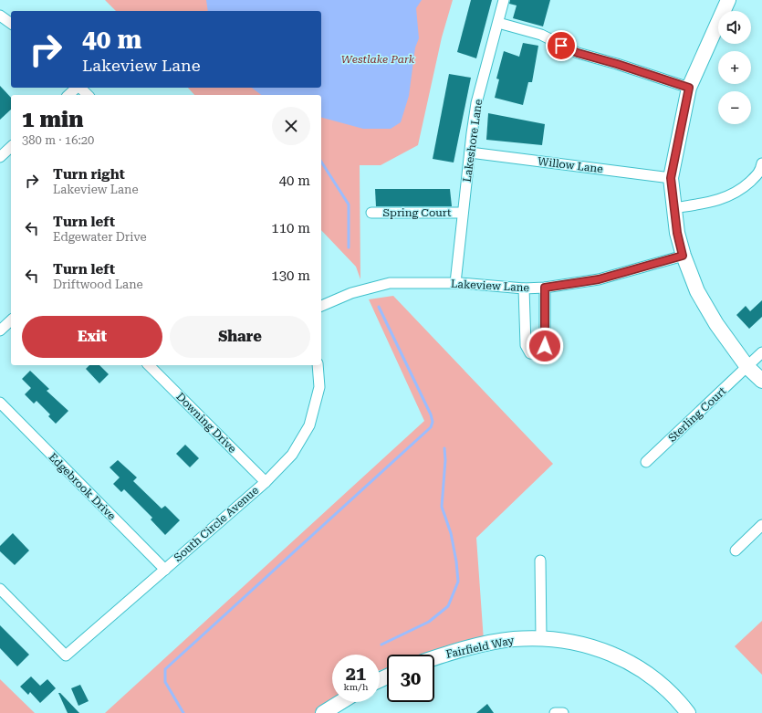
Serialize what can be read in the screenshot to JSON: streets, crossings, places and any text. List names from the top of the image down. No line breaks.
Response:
{"streets":{"street":["Lakeshore Lane","Willow Lane","Spring Court","Lakeview Lane","Sterling Court","Downing Drive","Edgebrook Drive","South Circle Avenue","Fairfield Way"]},"crossings":[["Lakeshore Lane","Willow Lane"],["Lakeshore Lane","Spring Court"],["Lakeshore Lane","Lakeview Lane"],["Downing Drive","South Circle Avenue"],["Edgebrook Drive","South Circle Avenue"]],"parks":["Westlake Park"],"page":{"map_buttons":["+","−"],"turn":["40 m","Lakeview Lane"],"heading":["1 min","380 m · 16:20"],"list":[{"name":"Turn right","note":"Lakeview Lane","value":"40 m"},{"name":"Turn left","note":"Edgewater Drive","value":"110 m"},{"name":"Turn left","note":"Driftwood Lane","value":"130 m"}],"buttons":["Exit","Share"],"speed":"21 km/h","limit":"30"}}
